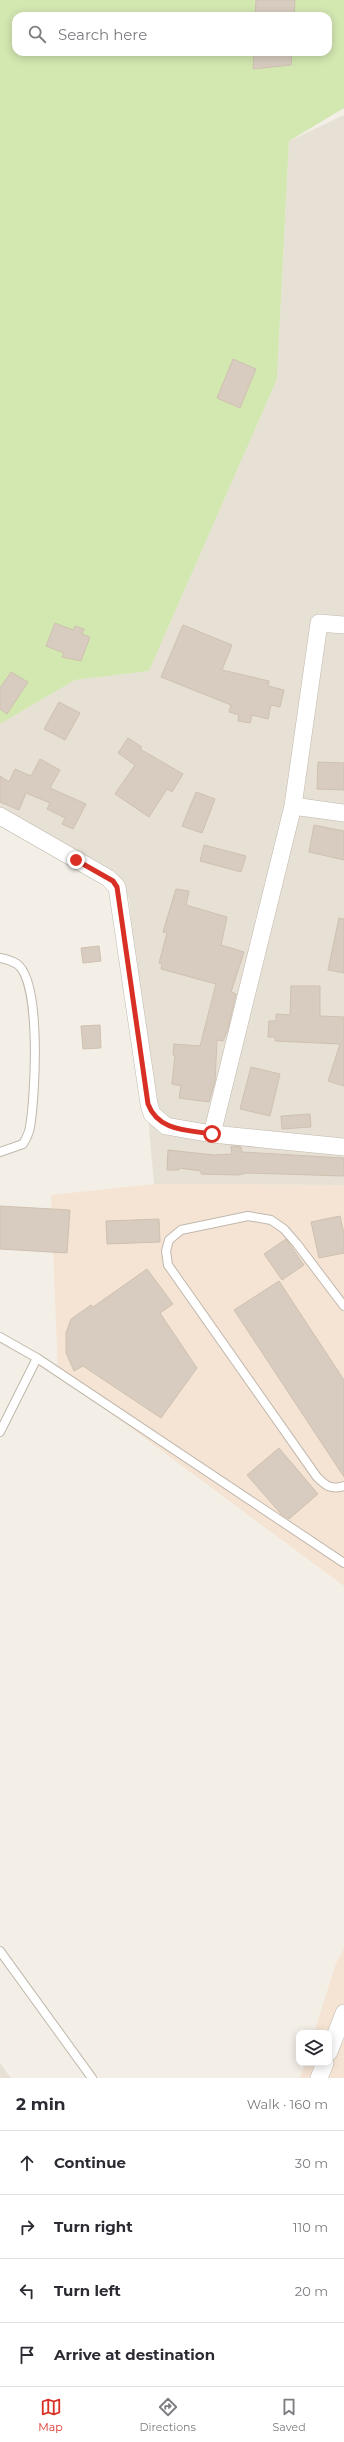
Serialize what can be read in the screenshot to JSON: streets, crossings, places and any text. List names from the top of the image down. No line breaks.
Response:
{"page":{"search":"Search here","heading":["2 min","Walk · 160 m"],"list":[["Continue","30 m"],["Turn right","110 m"],["Turn left","20 m"],"Arrive at destination"],"nav":["Map","Directions","Saved"]}}
